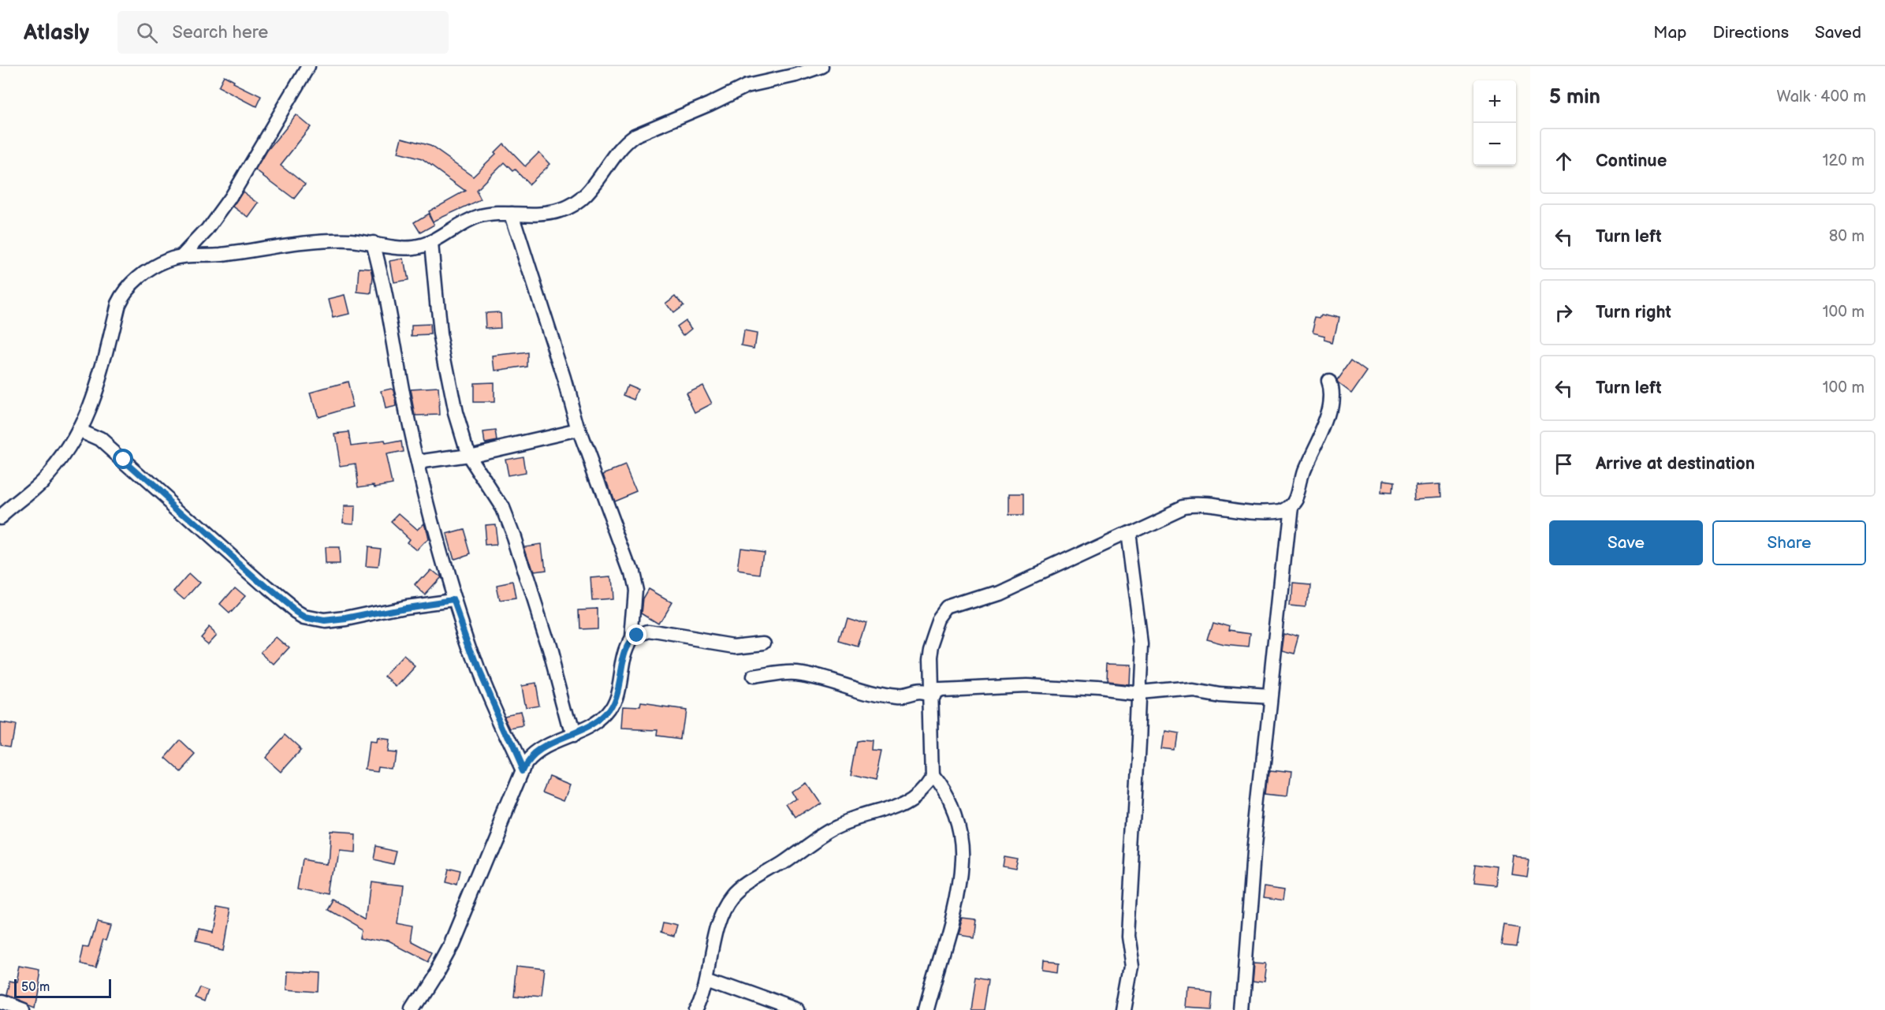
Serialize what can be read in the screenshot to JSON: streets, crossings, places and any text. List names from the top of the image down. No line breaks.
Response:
{"scale_bar":"50 m","page":{"header":"Atlasly","search":"Search here","nav":["Map","Directions","Saved"],"heading":["5 min","Walk · 400 m"],"map_buttons":["+","−"],"list":[["Continue","120 m"],["Turn left","80 m"],["Turn right","100 m"],["Turn left","100 m"],"Arrive at destination"],"buttons":["Save","Share"],"scale":"50 m"}}
